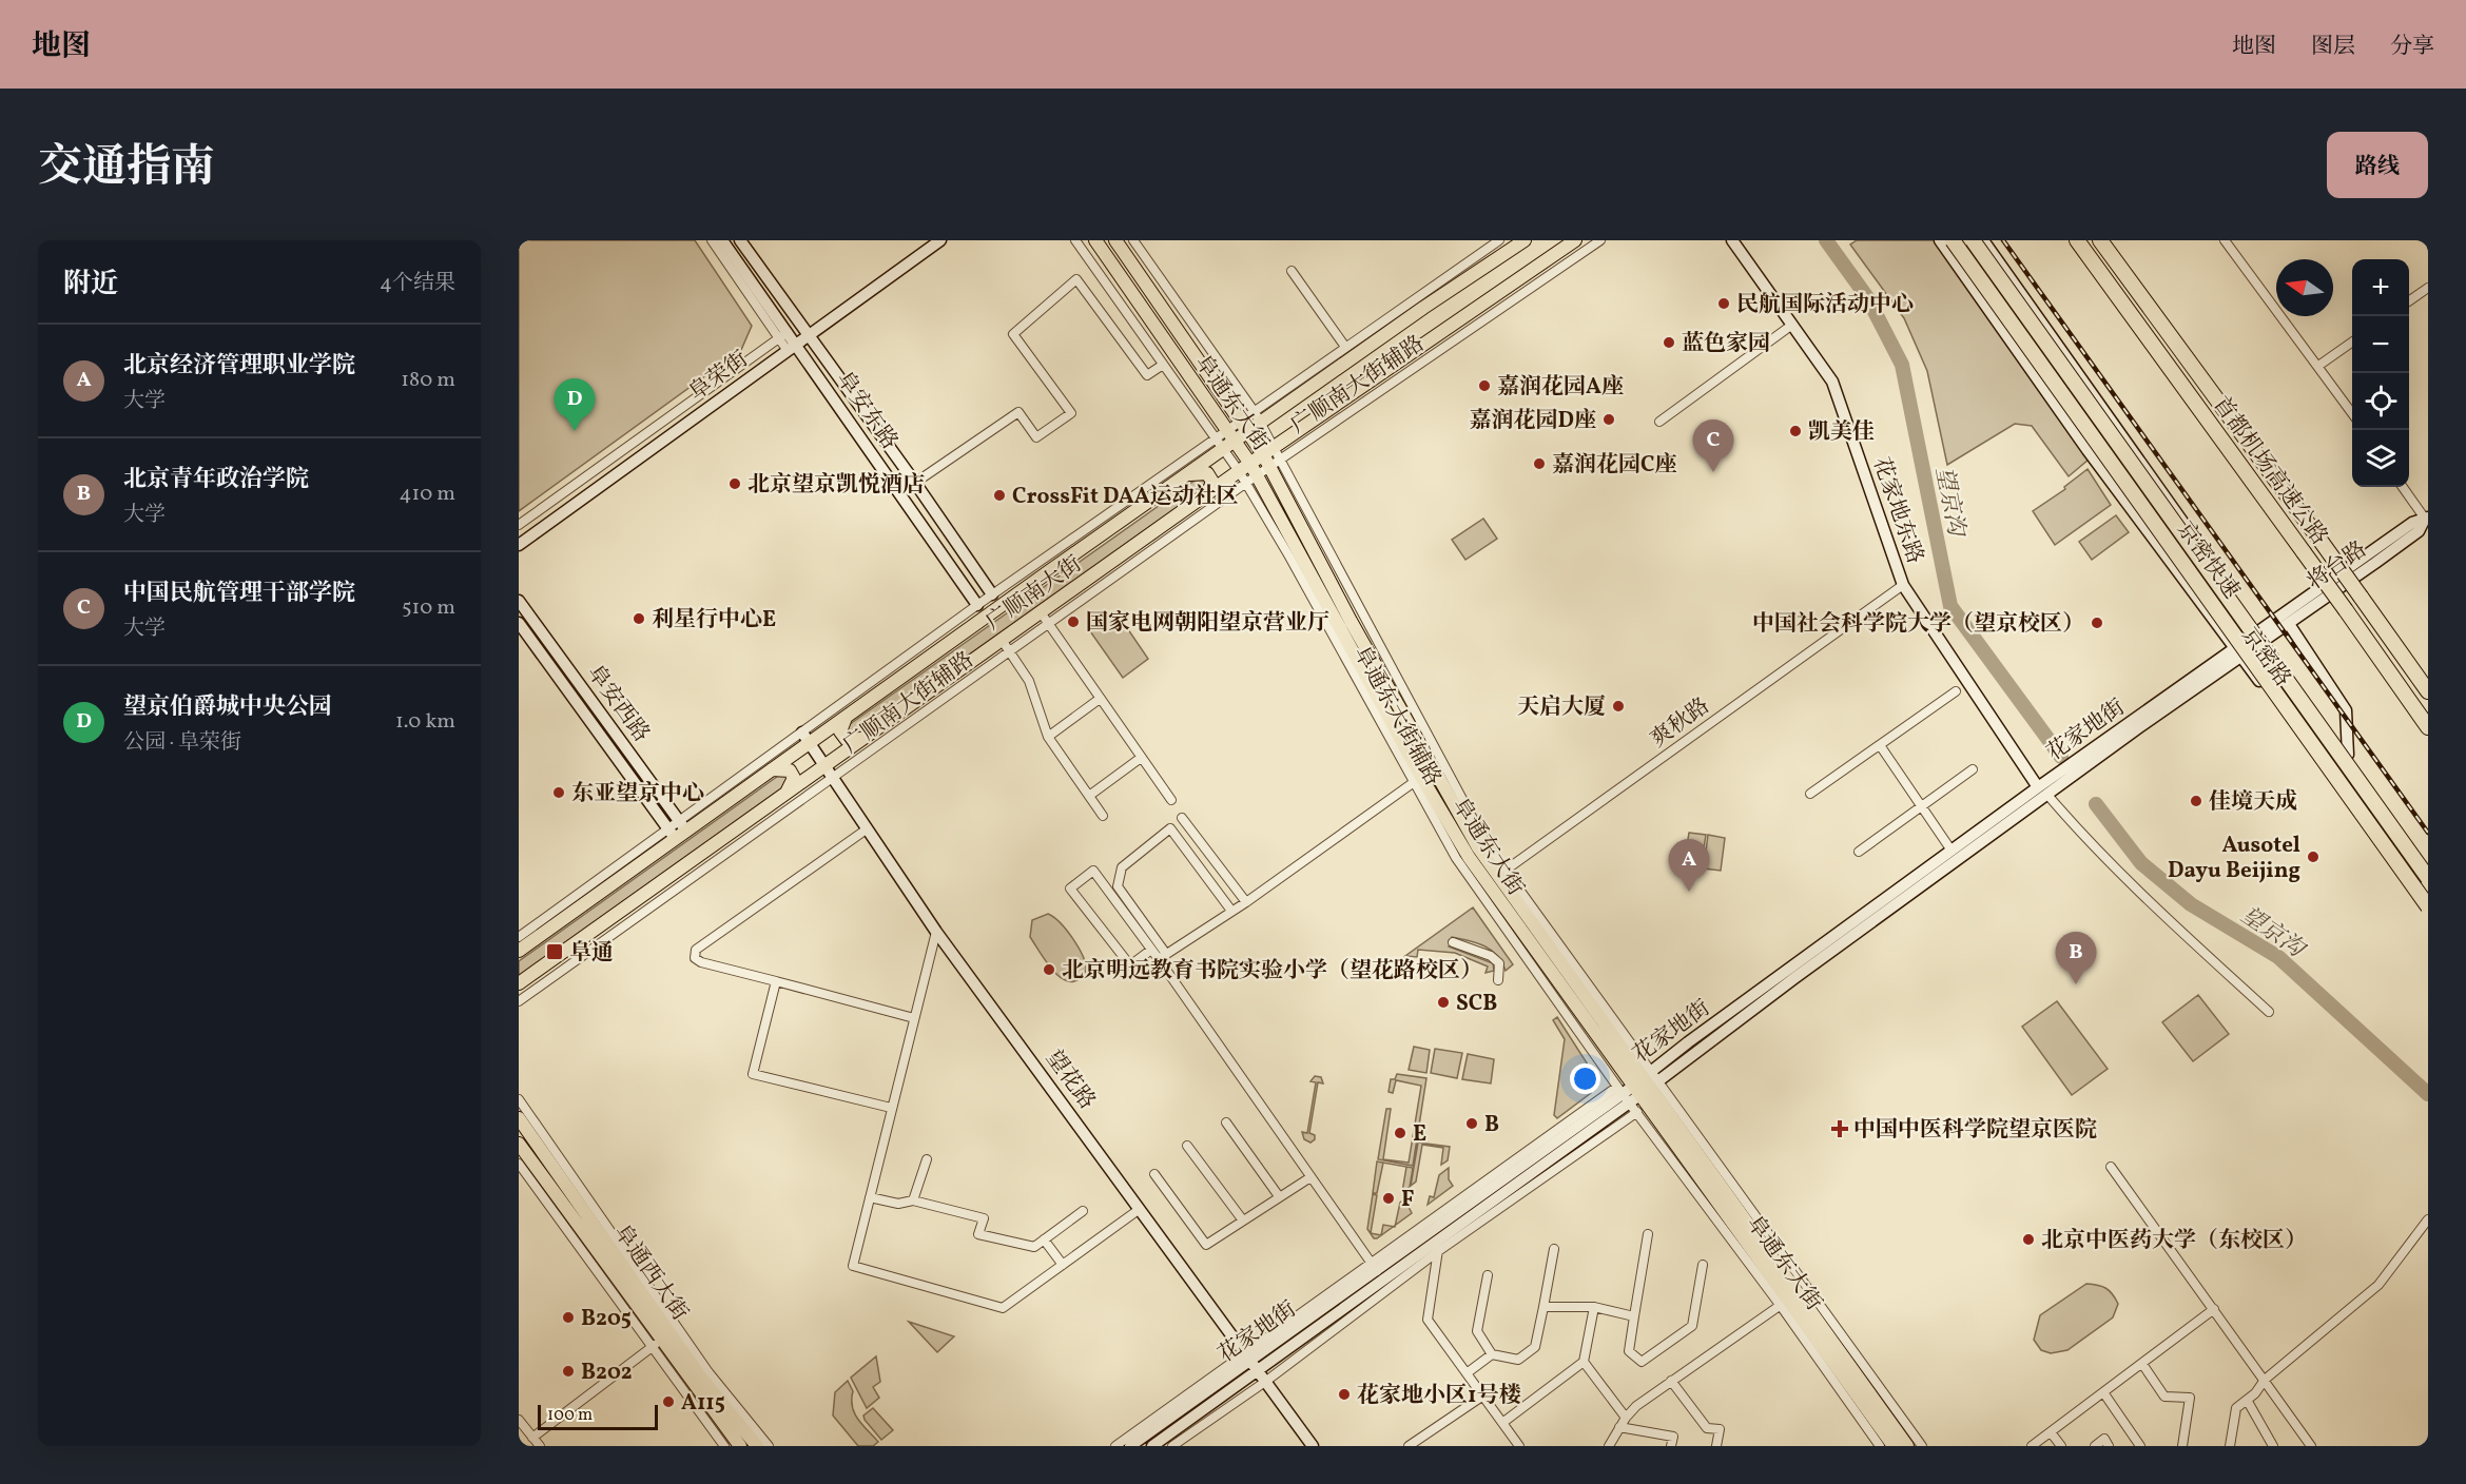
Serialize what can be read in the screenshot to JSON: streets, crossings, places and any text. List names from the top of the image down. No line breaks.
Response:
{"streets":{"highway":["首都机场高速公路","京密快速"],"main road":["阜荣街","阜通东大街","阜安东路","花家地东路","将台路","广顺南大街","京密路","阜安西路","花家地街","望花路","阜通西大街"],"street":["广顺南大街辅路","阜通东大街辅路","爽秋路"]},"crossings":[["阜荣街","阜安东路"],["广顺南大街辅路","阜通东大街"],["广顺南大街辅路","阜安东路"],["广顺南大街辅路","广顺南大街"],["广顺南大街辅路","阜安西路"],["广顺南大街辅路","阜通东大街辅路"],["广顺南大街辅路","望花路"],["阜通东大街","广顺南大街"],["阜通东大街","阜通东大街辅路"],["阜通东大街","爽秋路"],["阜通东大街","花家地街"],["花家地东路","爽秋路"],["花家地东路","花家地街"],["京密快速","京密路"],["将台路","京密路"],["将台路","花家地街"],["广顺南大街","阜安西路"],["广顺南大街","阜通东大街辅路"],["广顺南大街","望花路"],["京密路","花家地街"],["阜通东大街辅路","爽秋路"],["花家地街","望花路"]],"water":["望京沟"],"places":{"other":["民航国际活动中心","蓝色家园","嘉润花园A座","嘉润花园D座","凯美佳","嘉润花园C座","北京望京凯悦酒店","CrossFit DAA运动社区","利星行中心E","国家电网朝阳望京营业厅","中国社会科学院大学（望京校区）","天启大厦","东亚望京中心","佳境天成","Ausotel Dayu Beijing","北京明远教育书院实验小学（望花路校区）","SCB","B","E","F","北京中医药大学（东校区）","B205","B202","花家地小区1号楼","A115"],"transit":["阜通"],"health":["中国中医科学院望京医院"]},"scale_bar":"100 m","north":"left","page":{"header":"地图","nav":["地图","图层","分享"],"title":"交通指南","buttons":"路线","heading":["附近","4个结果"],"map_buttons":["+","−"],"list":[{"mark":"A","name":"北京经济管理职业学院","note":"大学","value":"180 m"},{"mark":"B","name":"北京青年政治学院","note":"大学","value":"410 m"},{"mark":"C","name":"中国民航管理干部学院","note":"大学","value":"510 m"},{"mark":"D","name":"望京伯爵城中央公园","note":"公园 · 阜荣街","value":"1.0 km"}],"pins":["D","C","A","B"],"scale":"100 m"}}
